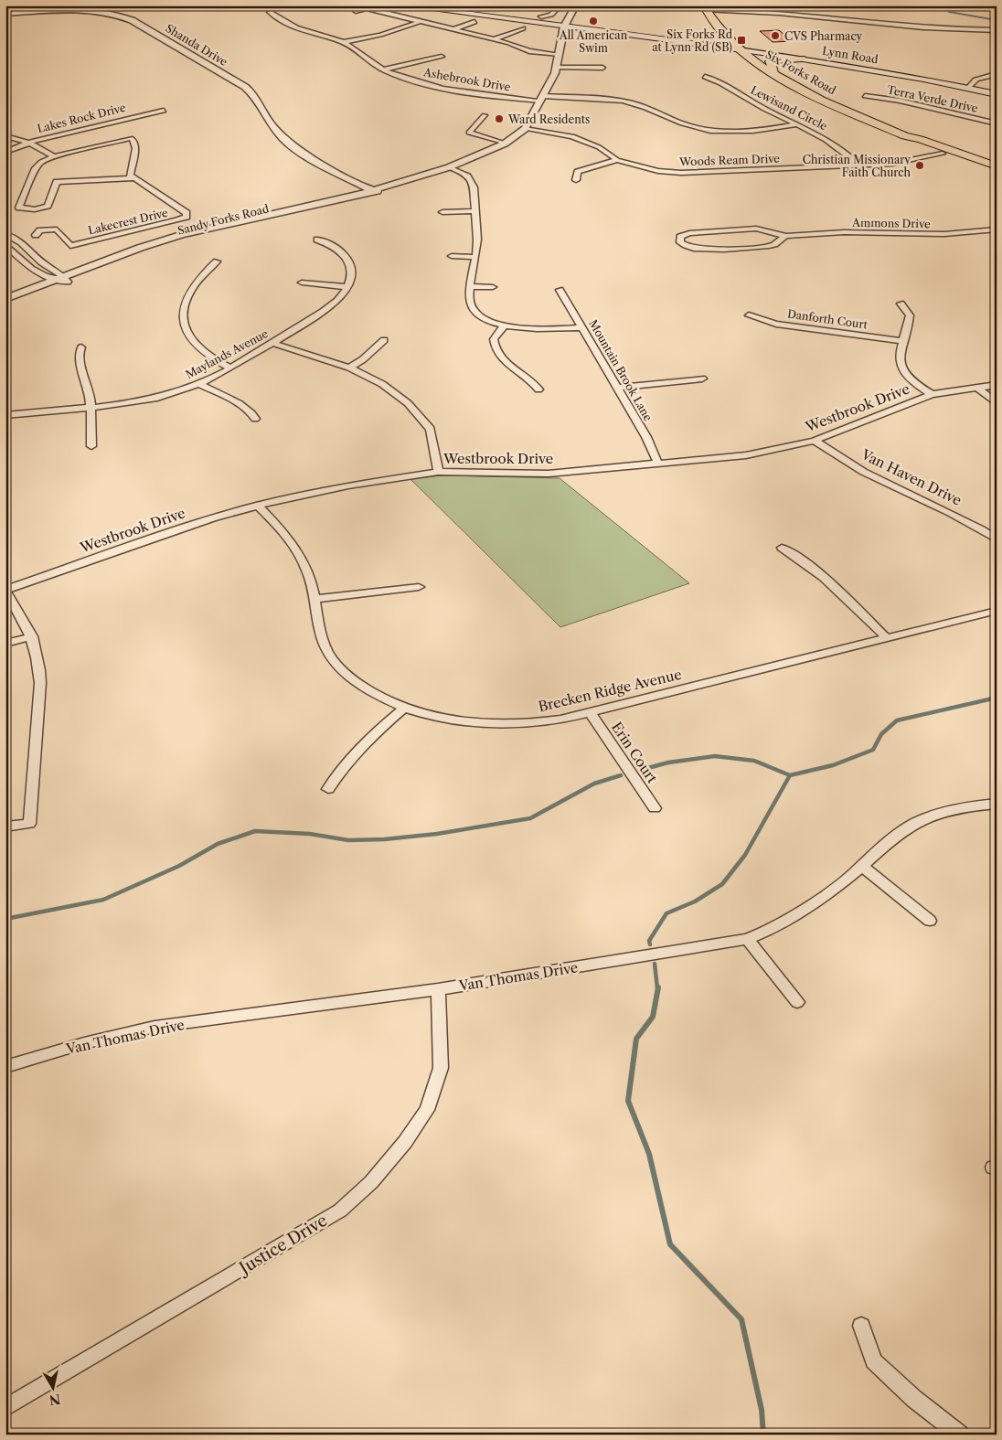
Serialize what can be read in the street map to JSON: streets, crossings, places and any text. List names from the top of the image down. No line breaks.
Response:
{"streets":{"main road":["Lynn Road","Six Forks Road"],"street":["Shanda Drive","Ashebrook Drive","Terra Verde Drive","Lewisand Circle","Lakes Rock Drive","Woods Ream Drive","Sandy Forks Road","Lakecrest Drive","Ammons Drive","Danforth Court","Maylands Avenue","Mountain Brook Lane","Westbrook Drive","Van Haven Drive","Brecken Ridge Avenue","Erin Court","Van Thomas Drive","Justice Drive"]},"crossings":[["Shanda Drive","Sandy Forks Road"],["Lynn Road","Six Forks Road"],["Lynn Road","Sandy Forks Road"],["Six Forks Road","Woods Ream Drive"],["Ashebrook Drive","Lewisand Circle"],["Ashebrook Drive","Sandy Forks Road"],["Lewisand Circle","Woods Ream Drive"],["Woods Ream Drive","Sandy Forks Road"],["Mountain Brook Lane","Westbrook Drive"],["Westbrook Drive","Van Haven Drive"],["Westbrook Drive","Brecken Ridge Avenue"],["Brecken Ridge Avenue","Erin Court"],["Van Thomas Drive","Justice Drive"]],"places":{"other":["All American Swim","CVS Pharmacy","Ward Residents","Christian Missionary Faith Church"],"transit":["Six Forks Rd at Lynn Rd (SB)"]},"north":"bottom"}
